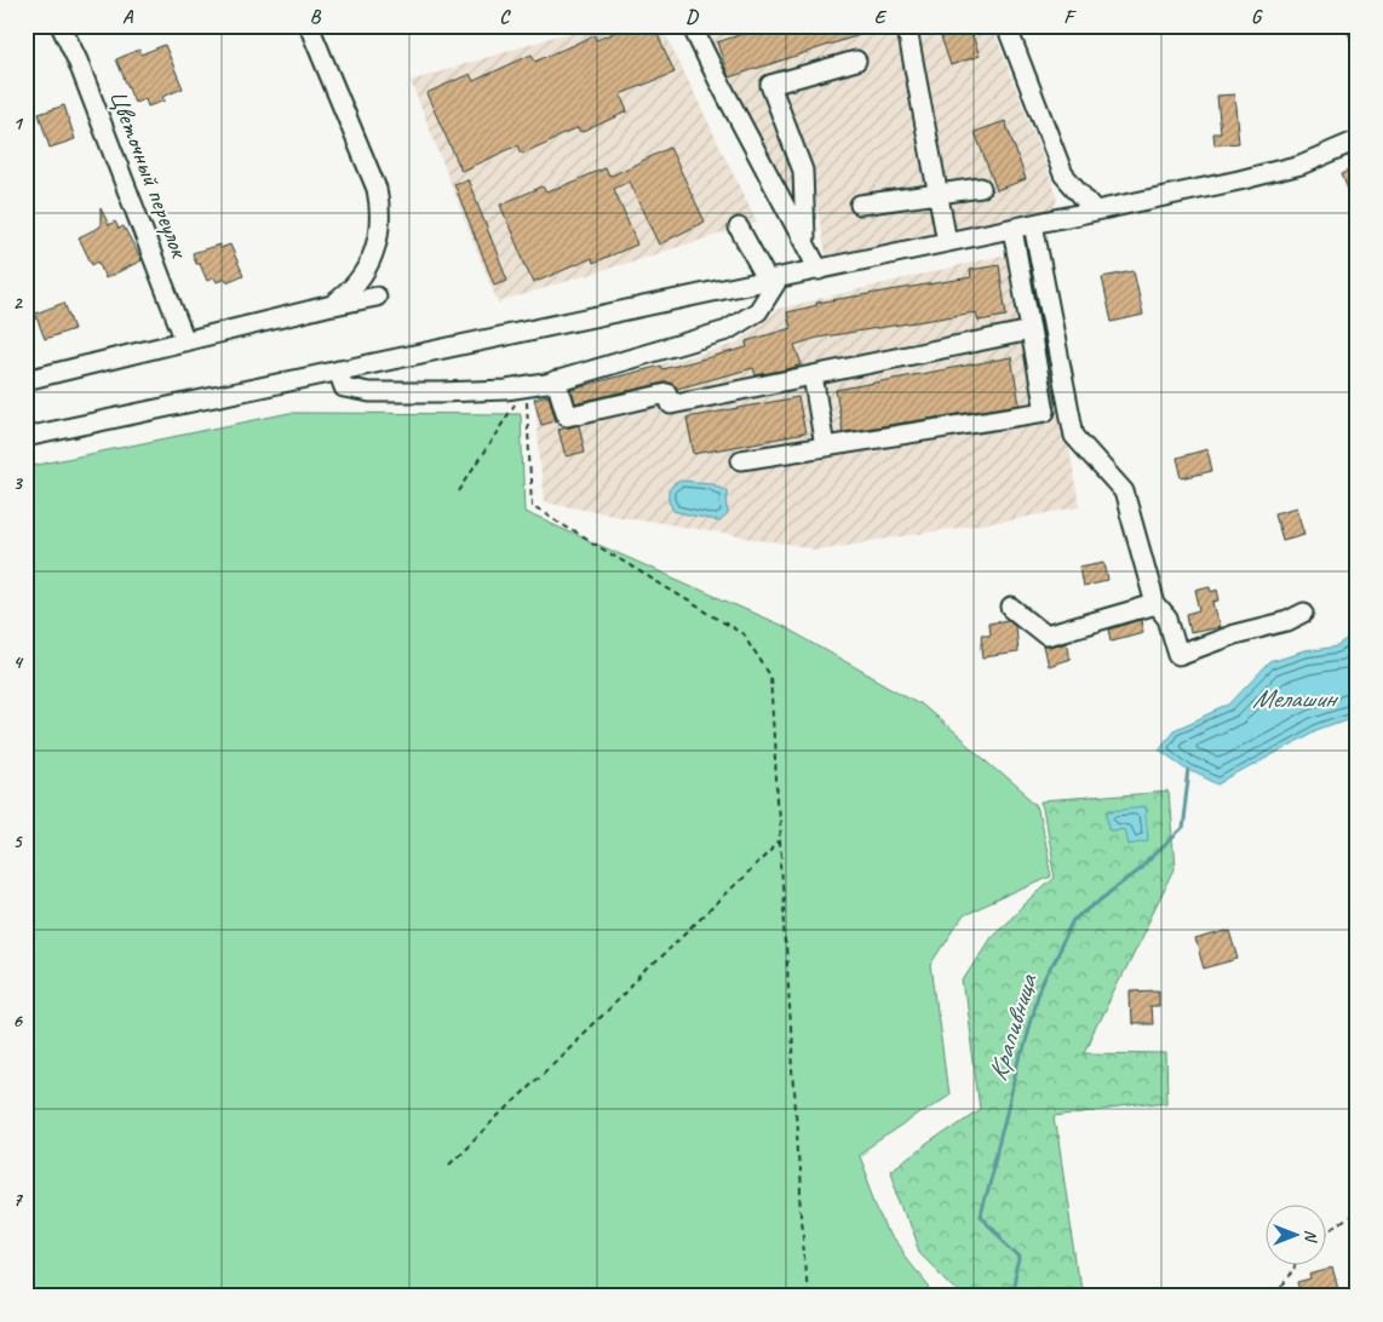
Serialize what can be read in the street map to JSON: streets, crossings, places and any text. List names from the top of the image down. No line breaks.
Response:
{"streets":{"street":["Цветочный переулок"]},"water":["Мелашин","Крапивница"],"north":"right","grid":{"columns":["A","B","C","D","E","F","G"],"rows":["1","2","3","4","5","6","7"]}}
